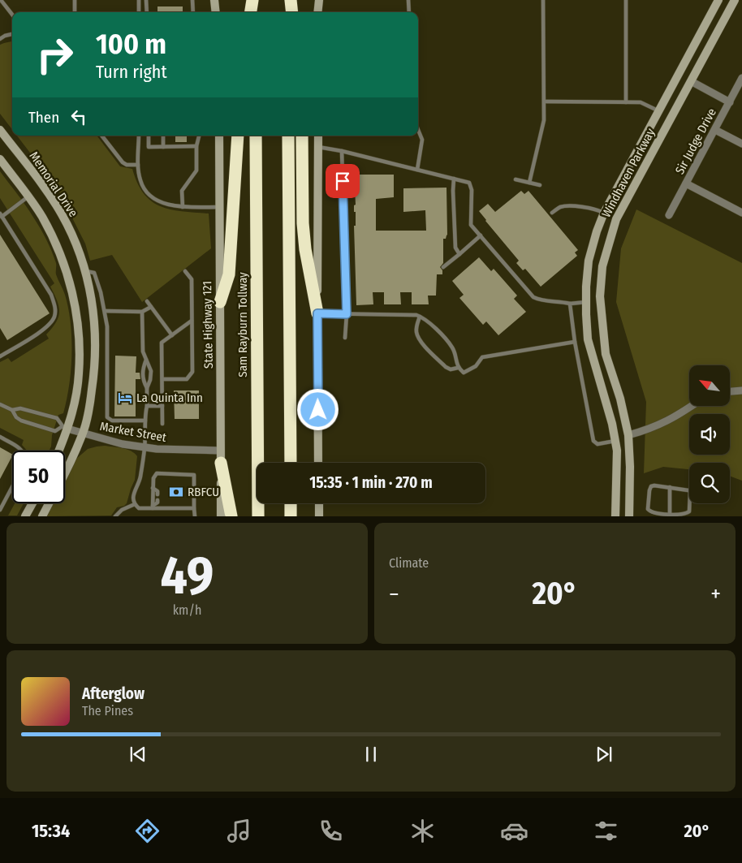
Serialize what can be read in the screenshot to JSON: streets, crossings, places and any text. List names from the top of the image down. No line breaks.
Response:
{"streets":{"highway":["Sam Rayburn Tollway"],"street":["Sir Judge Drive","Windhaven Parkway","Memorial Drive","State Highway 121","Market Street"]},"crossings":[["Memorial Drive","Market Street"],["State Highway 121","Market Street"]],"places":{"hotel":["La Quinta Inn"],"bank":["RBFCU"]},"north":"top left","page":{"turn":["100 m","Turn right"],"then":"Then","limit":"50","trip":"15:35 · 1 min · 270 m","tile":[["49","km/h"],"Climate"],"heat":["−","20°","+"],"song":["Afterglow","The Pines"],"tabs":["15:34","20°"]}}
